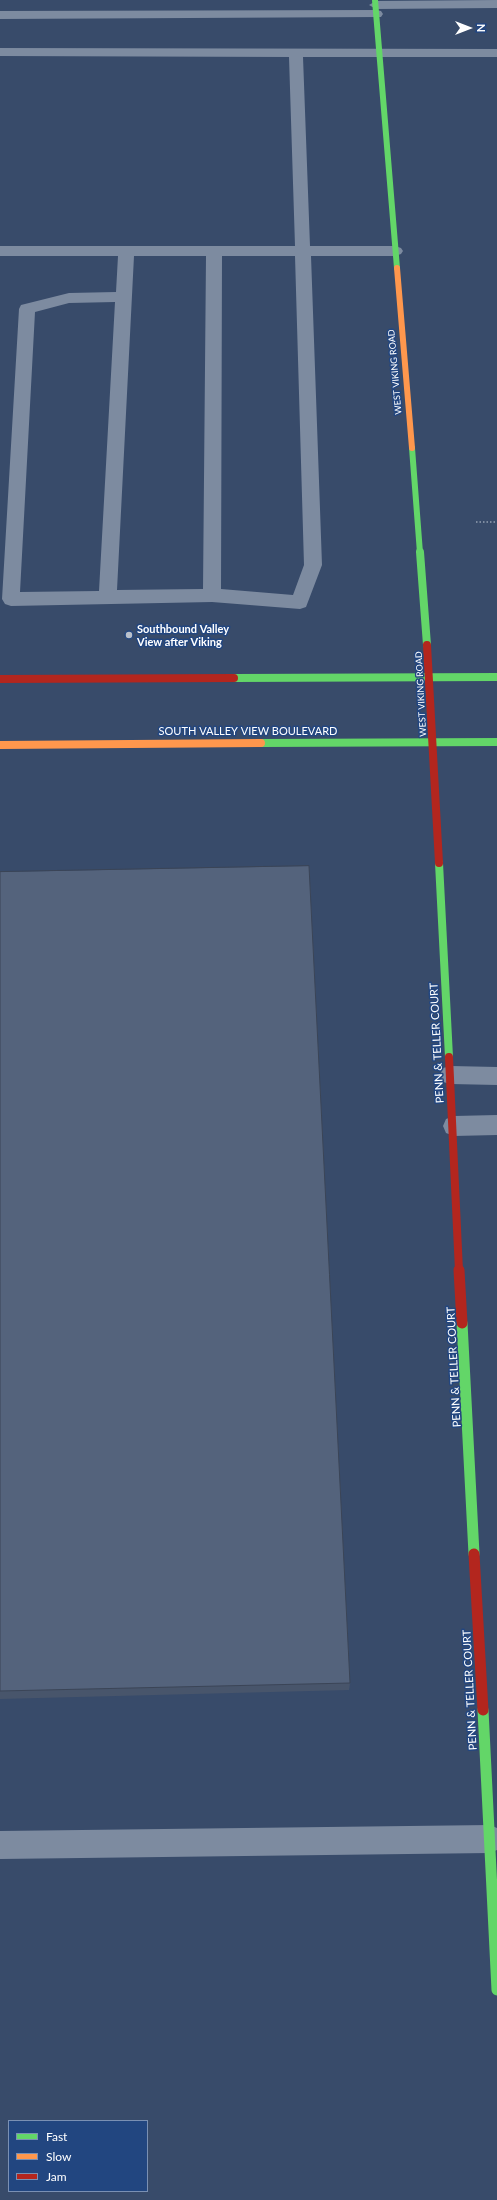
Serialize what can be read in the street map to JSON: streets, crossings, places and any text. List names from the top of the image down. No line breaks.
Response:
{"streets":{"street":["WEST VIKING ROAD","SOUTH VALLEY VIEW BOULEVARD","PENN & TELLER COURT"]},"crossings":[["WEST VIKING ROAD","SOUTH VALLEY VIEW BOULEVARD"],["WEST VIKING ROAD","PENN & TELLER COURT"],["SOUTH VALLEY VIEW BOULEVARD","PENN & TELLER COURT"]],"places":["Southbound Valley View after Viking"],"legend":["Fast","Slow","Jam"],"north":"right"}
